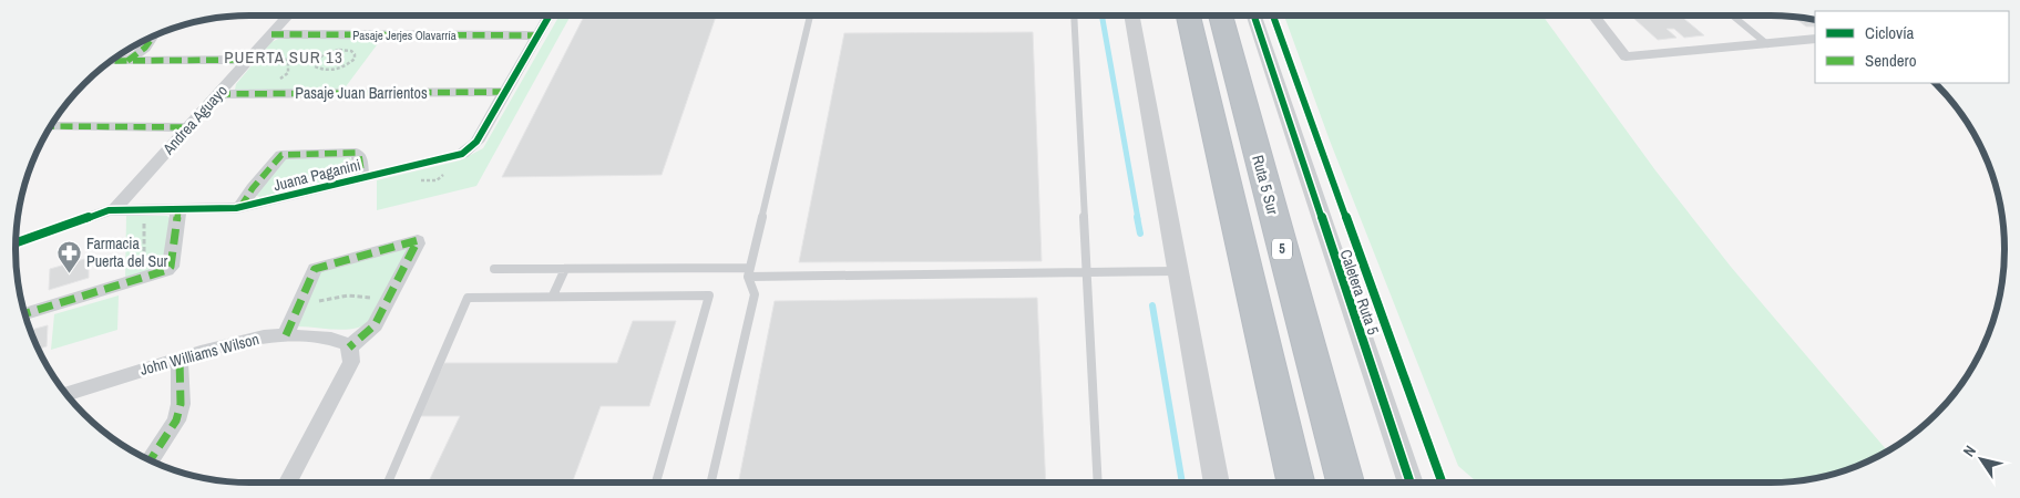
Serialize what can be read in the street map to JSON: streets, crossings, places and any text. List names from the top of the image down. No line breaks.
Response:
{"streets":{"highway":["Ruta 5 Sur","5"],"street":["Pasaje Jerjes Olavarría","Pasaje Juan Barrientos","Andrea Aguayo","Juana Paganini","Caletera Ruta 5","John Williams Wilson"]},"crossings":[["Pasaje Jerjes Olavarría","Andrea Aguayo"],["Pasaje Jerjes Olavarría","Juana Paganini"],["Pasaje Juan Barrientos","Andrea Aguayo"],["Pasaje Juan Barrientos","Juana Paganini"],["Andrea Aguayo","Juana Paganini"]],"districts":["PUERTA SUR 13"],"places":{"pharmacy":["Farmacia Puerta del Sur"]},"legend":["Ciclovía","Sendero"],"north":"top left"}
